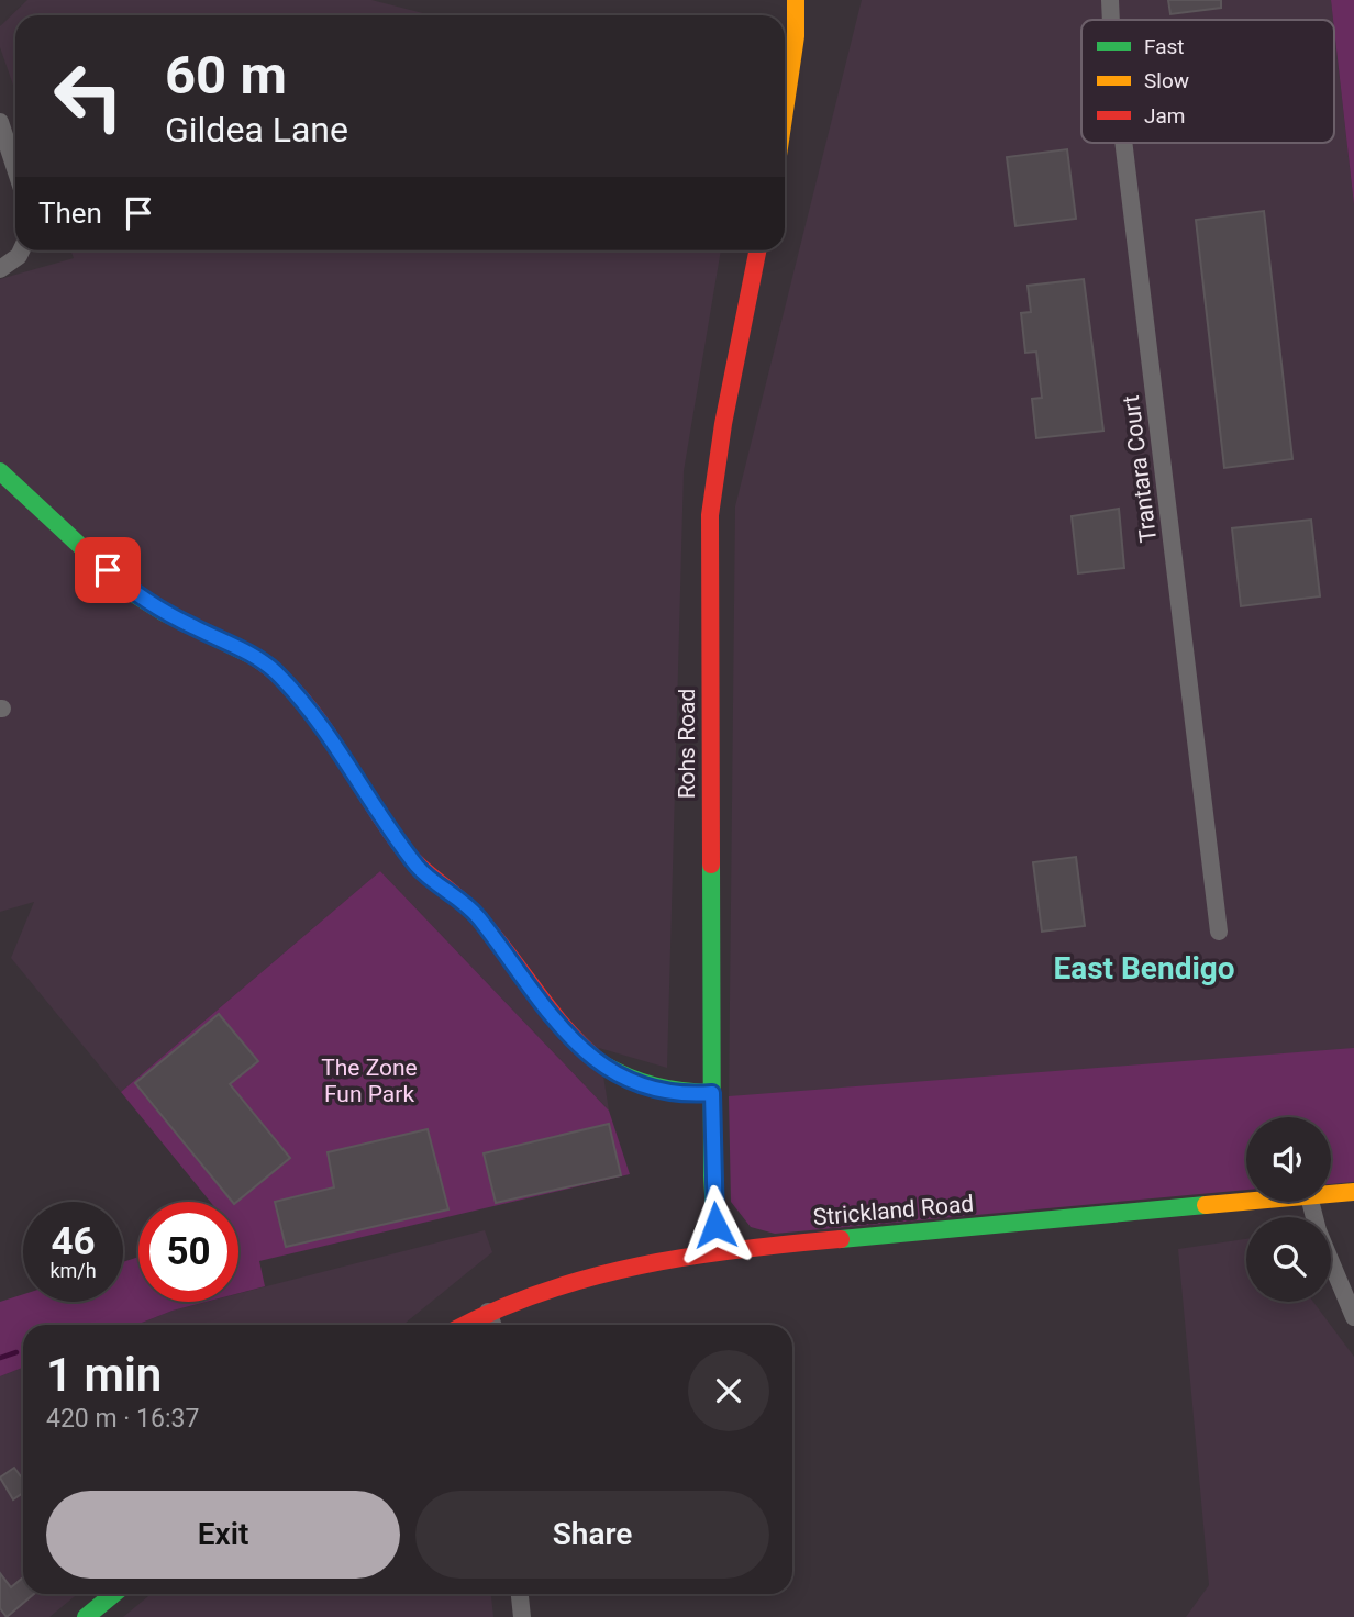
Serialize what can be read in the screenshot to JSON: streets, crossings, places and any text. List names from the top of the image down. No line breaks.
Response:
{"streets":{"main road":["Rohs Road","Strickland Road"],"street":["Trantara Court"]},"crossings":[["Rohs Road","Strickland Road"]],"districts":["East Bendigo"],"parks":["The Zone Fun Park"],"legend":["Fast","Slow","Jam"],"page":{"turn":["60 m","Gildea Lane"],"then":"Then","speed":"46 km/h","limit":"50","heading":["1 min","420 m · 16:37"],"buttons":["Exit","Share"]}}
